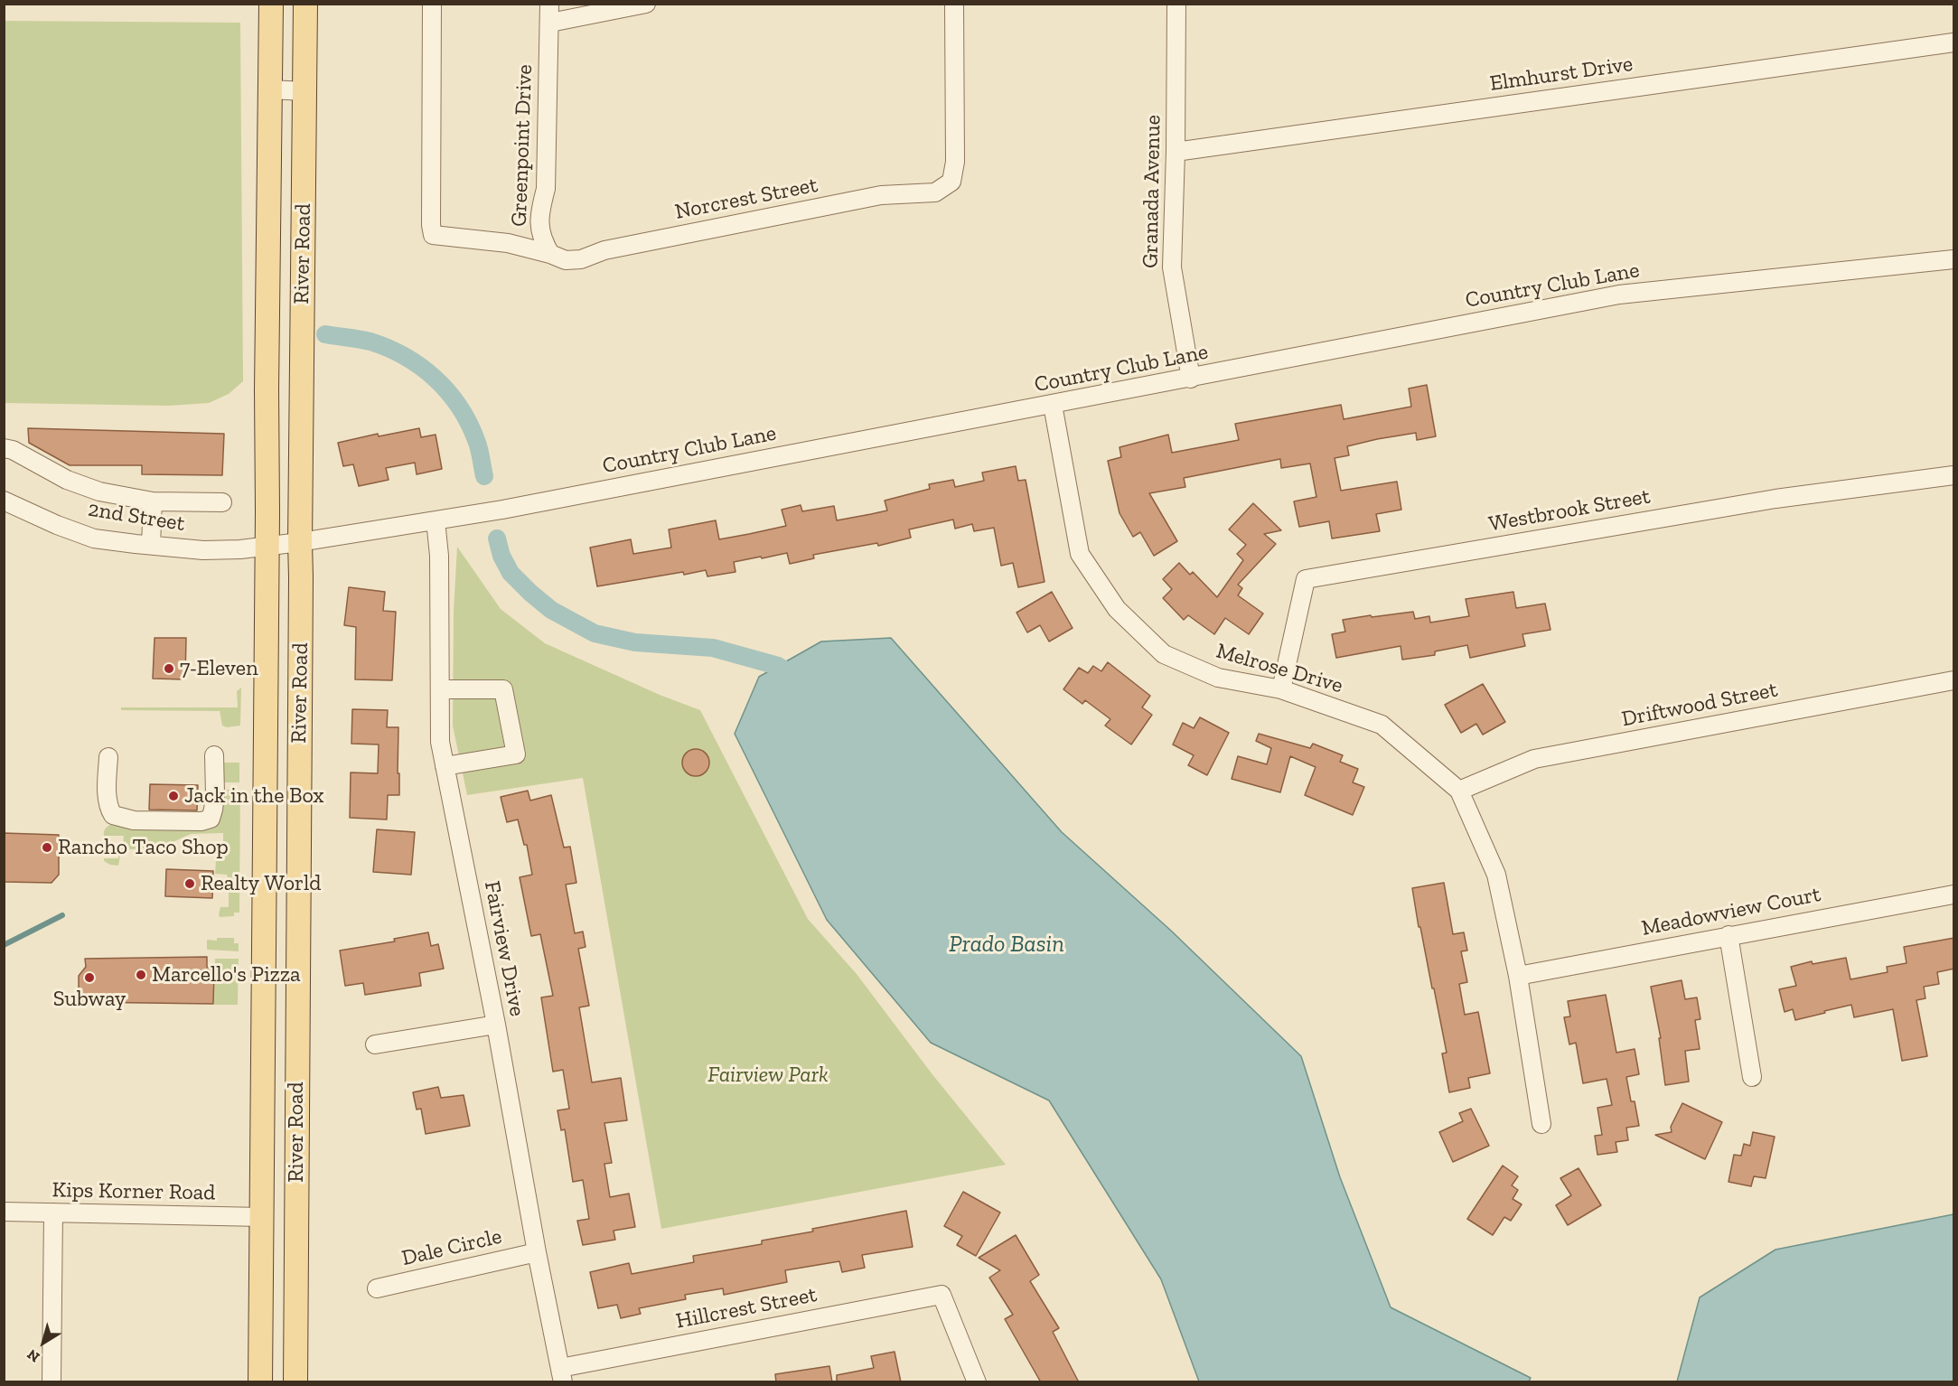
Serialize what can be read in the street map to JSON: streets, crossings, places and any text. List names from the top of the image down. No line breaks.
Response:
{"streets":{"main road":["River Road"],"street":["Elmhurst Drive","Greenpoint Drive","Granada Avenue","Norcrest Street","Country Club Lane","Westbrook Street","2nd Street","Melrose Drive","Driftwood Street","Meadowview Court","Fairview Drive","Kips Korner Road","Dale Circle","Hillcrest Street"]},"crossings":[["Elmhurst Drive","Granada Avenue"],["Greenpoint Drive","Norcrest Street"],["Granada Avenue","Country Club Lane"],["River Road","Country Club Lane"],["River Road","2nd Street"],["River Road","Kips Korner Road"],["Country Club Lane","2nd Street"],["Country Club Lane","Melrose Drive"],["Country Club Lane","Fairview Drive"],["Westbrook Street","Melrose Drive"],["Melrose Drive","Driftwood Street"],["Melrose Drive","Meadowview Court"],["Fairview Drive","Dale Circle"],["Fairview Drive","Hillcrest Street"]],"water":["Prado Basin"],"parks":["Fairview Park"],"places":["7-Eleven","Jack in the Box","Rancho Taco Shop","Realty World","Marcello's Pizza","Subway"],"north":"bottom left"}
